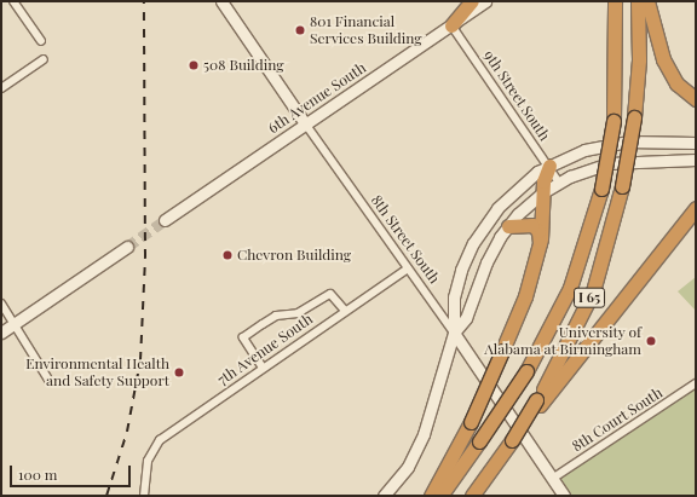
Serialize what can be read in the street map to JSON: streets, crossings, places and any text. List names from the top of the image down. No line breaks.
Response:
{"streets":{"highway":["I 65"],"main road":["6th Avenue South","8th Street South"],"street":["9th Street South","7th Avenue South","8th Court South"]},"crossings":[["9th Street South","6th Avenue South"],["6th Avenue South","8th Street South"],["8th Street South","7th Avenue South"],["8th Street South","8th Court South"]],"places":["801 Financial Services Building","508 Building","Chevron Building","University of Alabama at Birmingham","Environmental Health and Safety Support"],"scale_bar":"100 m"}
